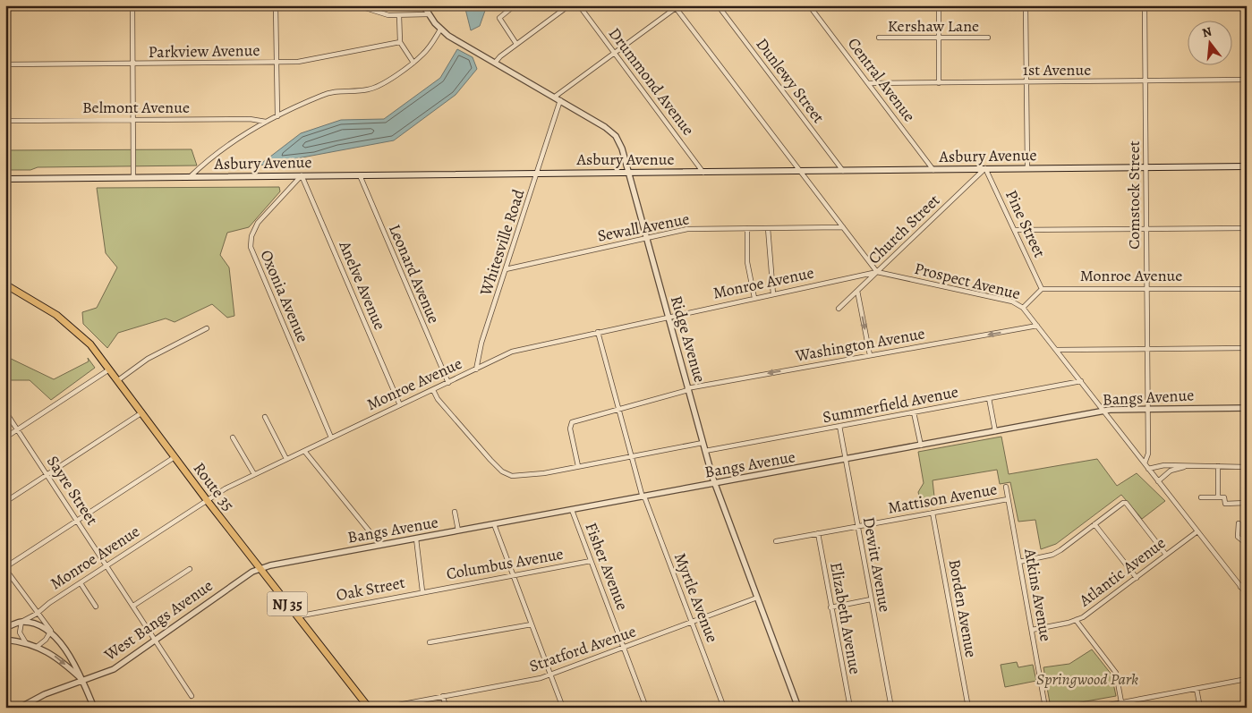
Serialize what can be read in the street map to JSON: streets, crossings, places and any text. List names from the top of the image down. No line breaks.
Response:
{"streets":{"main road":["Asbury Avenue","Route 35","NJ 35"],"street":["Kershaw Lane","Parkview Avenue","1st Avenue","Central Avenue","Dunlewy Street","Drummond Avenue","Belmont Avenue","Comstock Street","Pine Street","Sewall Avenue","Church Street","Whitesville Road","Leonard Avenue","Monroe Avenue","Prospect Avenue","Anelve Avenue","Oxonia Avenue","Ridge Avenue","Washington Avenue","Bangs Avenue","Summerfield Avenue","Sayre Street","Mattison Avenue","Columbus Avenue","Dewitt Avenue","Fisher Avenue","Atlantic Avenue","Oak Street","Atkins Avenue","Myrtle Avenue","Borden Avenue","Elizabeth Avenue","West Bangs Avenue","Stratford Avenue"]},"crossings":[["1st Avenue","Central Avenue"],["1st Avenue","Comstock Street"],["1st Avenue","Pine Street"],["Central Avenue","Asbury Avenue"],["Dunlewy Street","Asbury Avenue"],["Drummond Avenue","Asbury Avenue"],["Asbury Avenue","Comstock Street"],["Asbury Avenue","Pine Street"],["Asbury Avenue","Church Street"],["Asbury Avenue","Whitesville Road"],["Asbury Avenue","Leonard Avenue"],["Asbury Avenue","Anelve Avenue"],["Asbury Avenue","Oxonia Avenue"],["Asbury Avenue","Ridge Avenue"],["Comstock Street","Monroe Avenue"],["Comstock Street","Prospect Avenue"],["Comstock Street","Bangs Avenue"],["Pine Street","Church Street"],["Pine Street","Monroe Avenue"],["Sewall Avenue","Whitesville Road"],["Sewall Avenue","Ridge Avenue"],["Church Street","Monroe Avenue"],["Church Street","Prospect Avenue"],["Whitesville Road","Monroe Avenue"],["Whitesville Road","Ridge Avenue"],["Leonard Avenue","Monroe Avenue"],["Monroe Avenue","Prospect Avenue"],["Monroe Avenue","Anelve Avenue"],["Monroe Avenue","Oxonia Avenue"],["Monroe Avenue","Ridge Avenue"],["Monroe Avenue","Route 35"],["Monroe Avenue","Sayre Street"],["Monroe Avenue","Myrtle Avenue"],["Prospect Avenue","Washington Avenue"],["Prospect Avenue","Bangs Avenue"],["Prospect Avenue","Summerfield Avenue"],["Prospect Avenue","Atlantic Avenue"],["Anelve Avenue","Oxonia Avenue"],["Ridge Avenue","Washington Avenue"],["Ridge Avenue","Bangs Avenue"],["Ridge Avenue","Summerfield Avenue"],["Ridge Avenue","Stratford Avenue"],["Washington Avenue","Myrtle Avenue"],["Bangs Avenue","Route 35"],["Bangs Avenue","Dewitt Avenue"],["Bangs Avenue","Fisher Avenue"],["Bangs Avenue","Oak Street"],["Bangs Avenue","Myrtle Avenue"],["Bangs Avenue","West Bangs Avenue"],["Summerfield Avenue","Dewitt Avenue"],["Route 35","Oak Street"],["Route 35","NJ 35"],["Route 35","West Bangs Avenue"],["Sayre Street","West Bangs Avenue"],["Mattison Avenue","Dewitt Avenue"],["Mattison Avenue","Atkins Avenue"],["Mattison Avenue","Borden Avenue"],["Mattison Avenue","Elizabeth Avenue"],["Columbus Avenue","Fisher Avenue"],["Columbus Avenue","Oak Street"],["Fisher Avenue","Stratford Avenue"],["Atlantic Avenue","Atkins Avenue"],["Myrtle Avenue","Stratford Avenue"]],"one_way":["Washington Avenue"],"parks":["Springwood Park"],"north":"top"}
